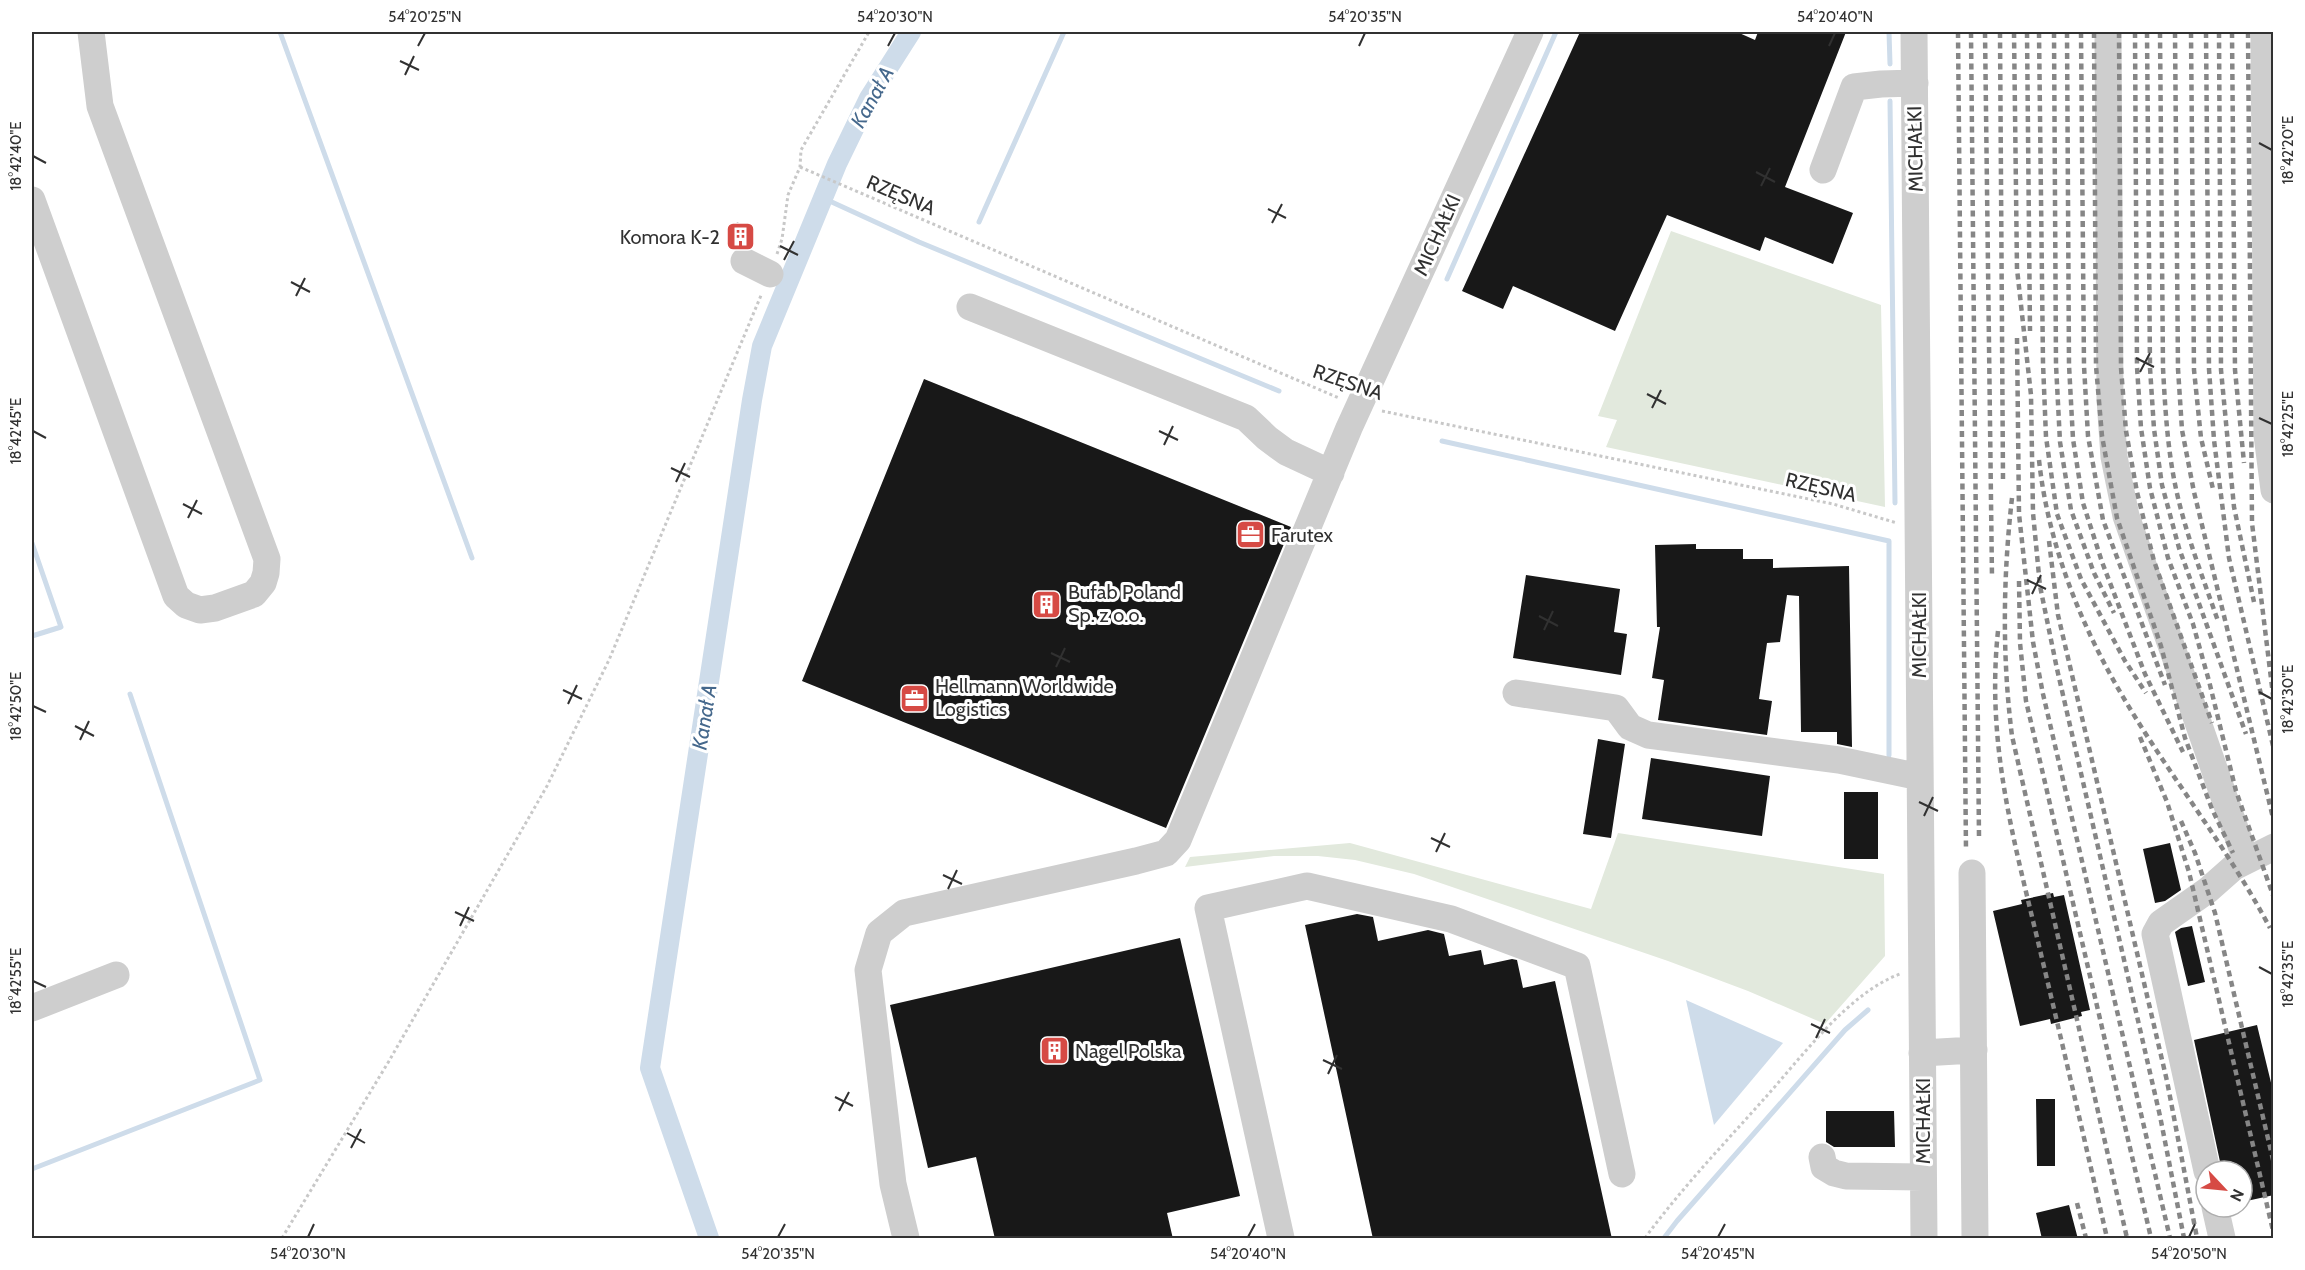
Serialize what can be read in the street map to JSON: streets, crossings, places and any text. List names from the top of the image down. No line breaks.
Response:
{"streets":{"street":["MICHAŁKI"],"path":["RZĘSNA"]},"crossings":[["MICHAŁKI","RZĘSNA"]],"water":["Kanał A"],"places":{"building":["Komora K-2","Bufab Poland Sp. z o.o.","Nagel Polska"],"office":["Farutex","Hellmann Worldwide Logistics"]},"north":"bottom right","coordinates":["54°20'25\"N","54°20'30\"N","54°20'35\"N","54°20'40\"N","18°42'20\"E","18°42'40\"E","18°42'25\"E","18°42'45\"E","18°42'30\"E","18°42'50\"E","18°42'35\"E","18°42'55\"E","54°20'45\"N","54°20'50\"N"]}
